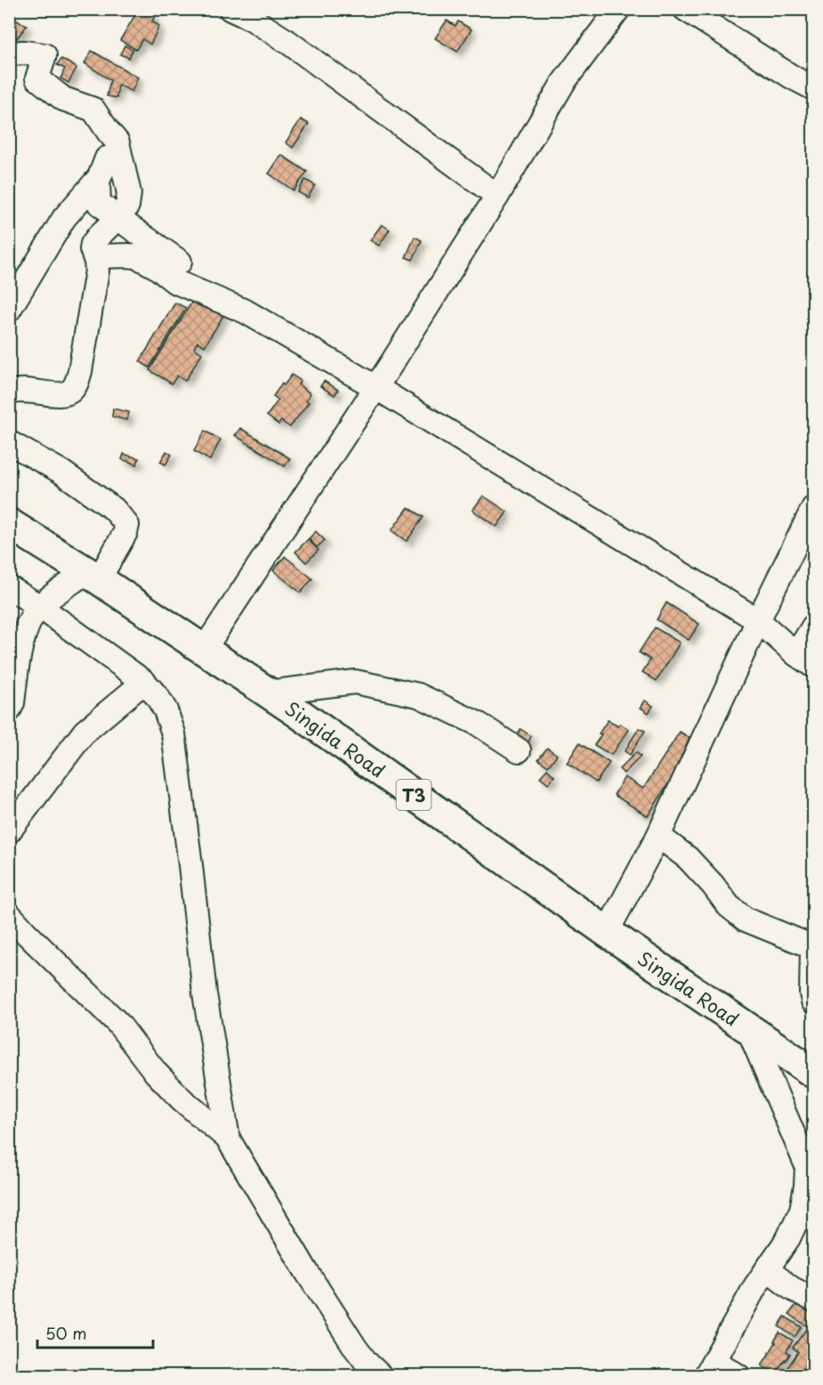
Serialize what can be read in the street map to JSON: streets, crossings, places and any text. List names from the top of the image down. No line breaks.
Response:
{"streets":{"highway":["Singida Road","T3"]},"scale_bar":"50 m"}
